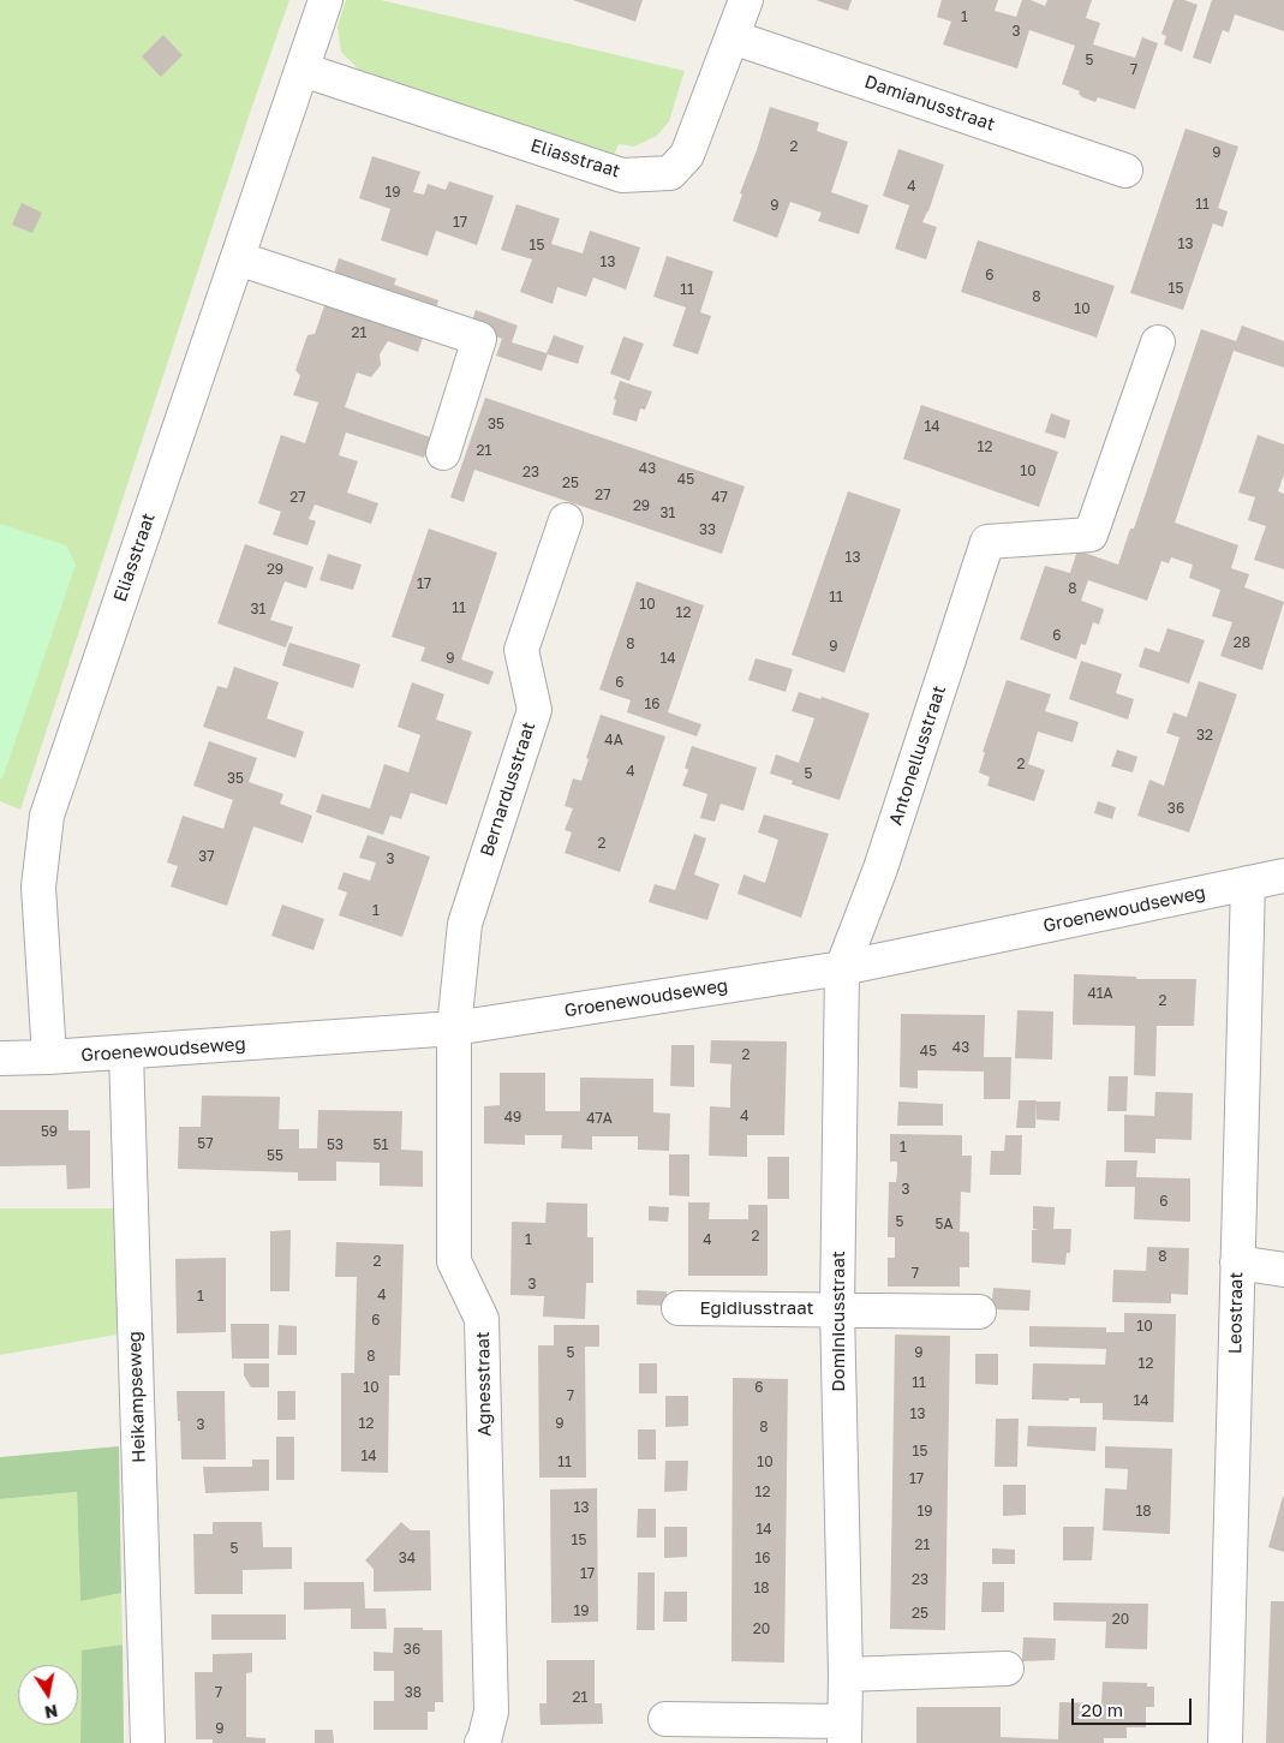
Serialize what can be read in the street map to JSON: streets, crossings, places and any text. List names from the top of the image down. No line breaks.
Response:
{"streets":{"street":["Damianusstraat","Eliasstraat","Antonellusstraat","Bernardusstraat","Groenewoudseweg","Egidiusstraat","Leostraat","Dominicusstraat","Agnesstraat","Heikampseweg"]},"crossings":[["Damianusstraat","Eliasstraat"],["Eliasstraat","Groenewoudseweg"],["Antonellusstraat","Groenewoudseweg"],["Antonellusstraat","Dominicusstraat"],["Bernardusstraat","Groenewoudseweg"],["Bernardusstraat","Agnesstraat"],["Groenewoudseweg","Leostraat"],["Groenewoudseweg","Dominicusstraat"],["Groenewoudseweg","Agnesstraat"],["Groenewoudseweg","Heikampseweg"],["Egidiusstraat","Dominicusstraat"]],"house_numbers":["1","3","5","7","2","9","4","19","11","9","17","13","15","13","6","15","11","8","10","21","35","14","12","21","43","10","23","45","25","27","27","47","29","31","33","13","29","17","8","11","10","11","31","12","6","28","8","9","9","14","6","16","32","4A","2","4","5","35","36","2","37","3","1","41A","2","43","45","2","4","49","47A","59","57","53","51","1","55","3","6","5","5A","2","1","4","8","2","7","3","4","1","6","10","5","9","8","12","11","10","6","7","14","13","12","9","3","8","15","14","11","10","17","12","13","19","18","14","15","21","5","34","16","17","23","18","19","25","20","20","36","7","38","21","9"],"scale_bar":"20 m","north":"bottom"}
